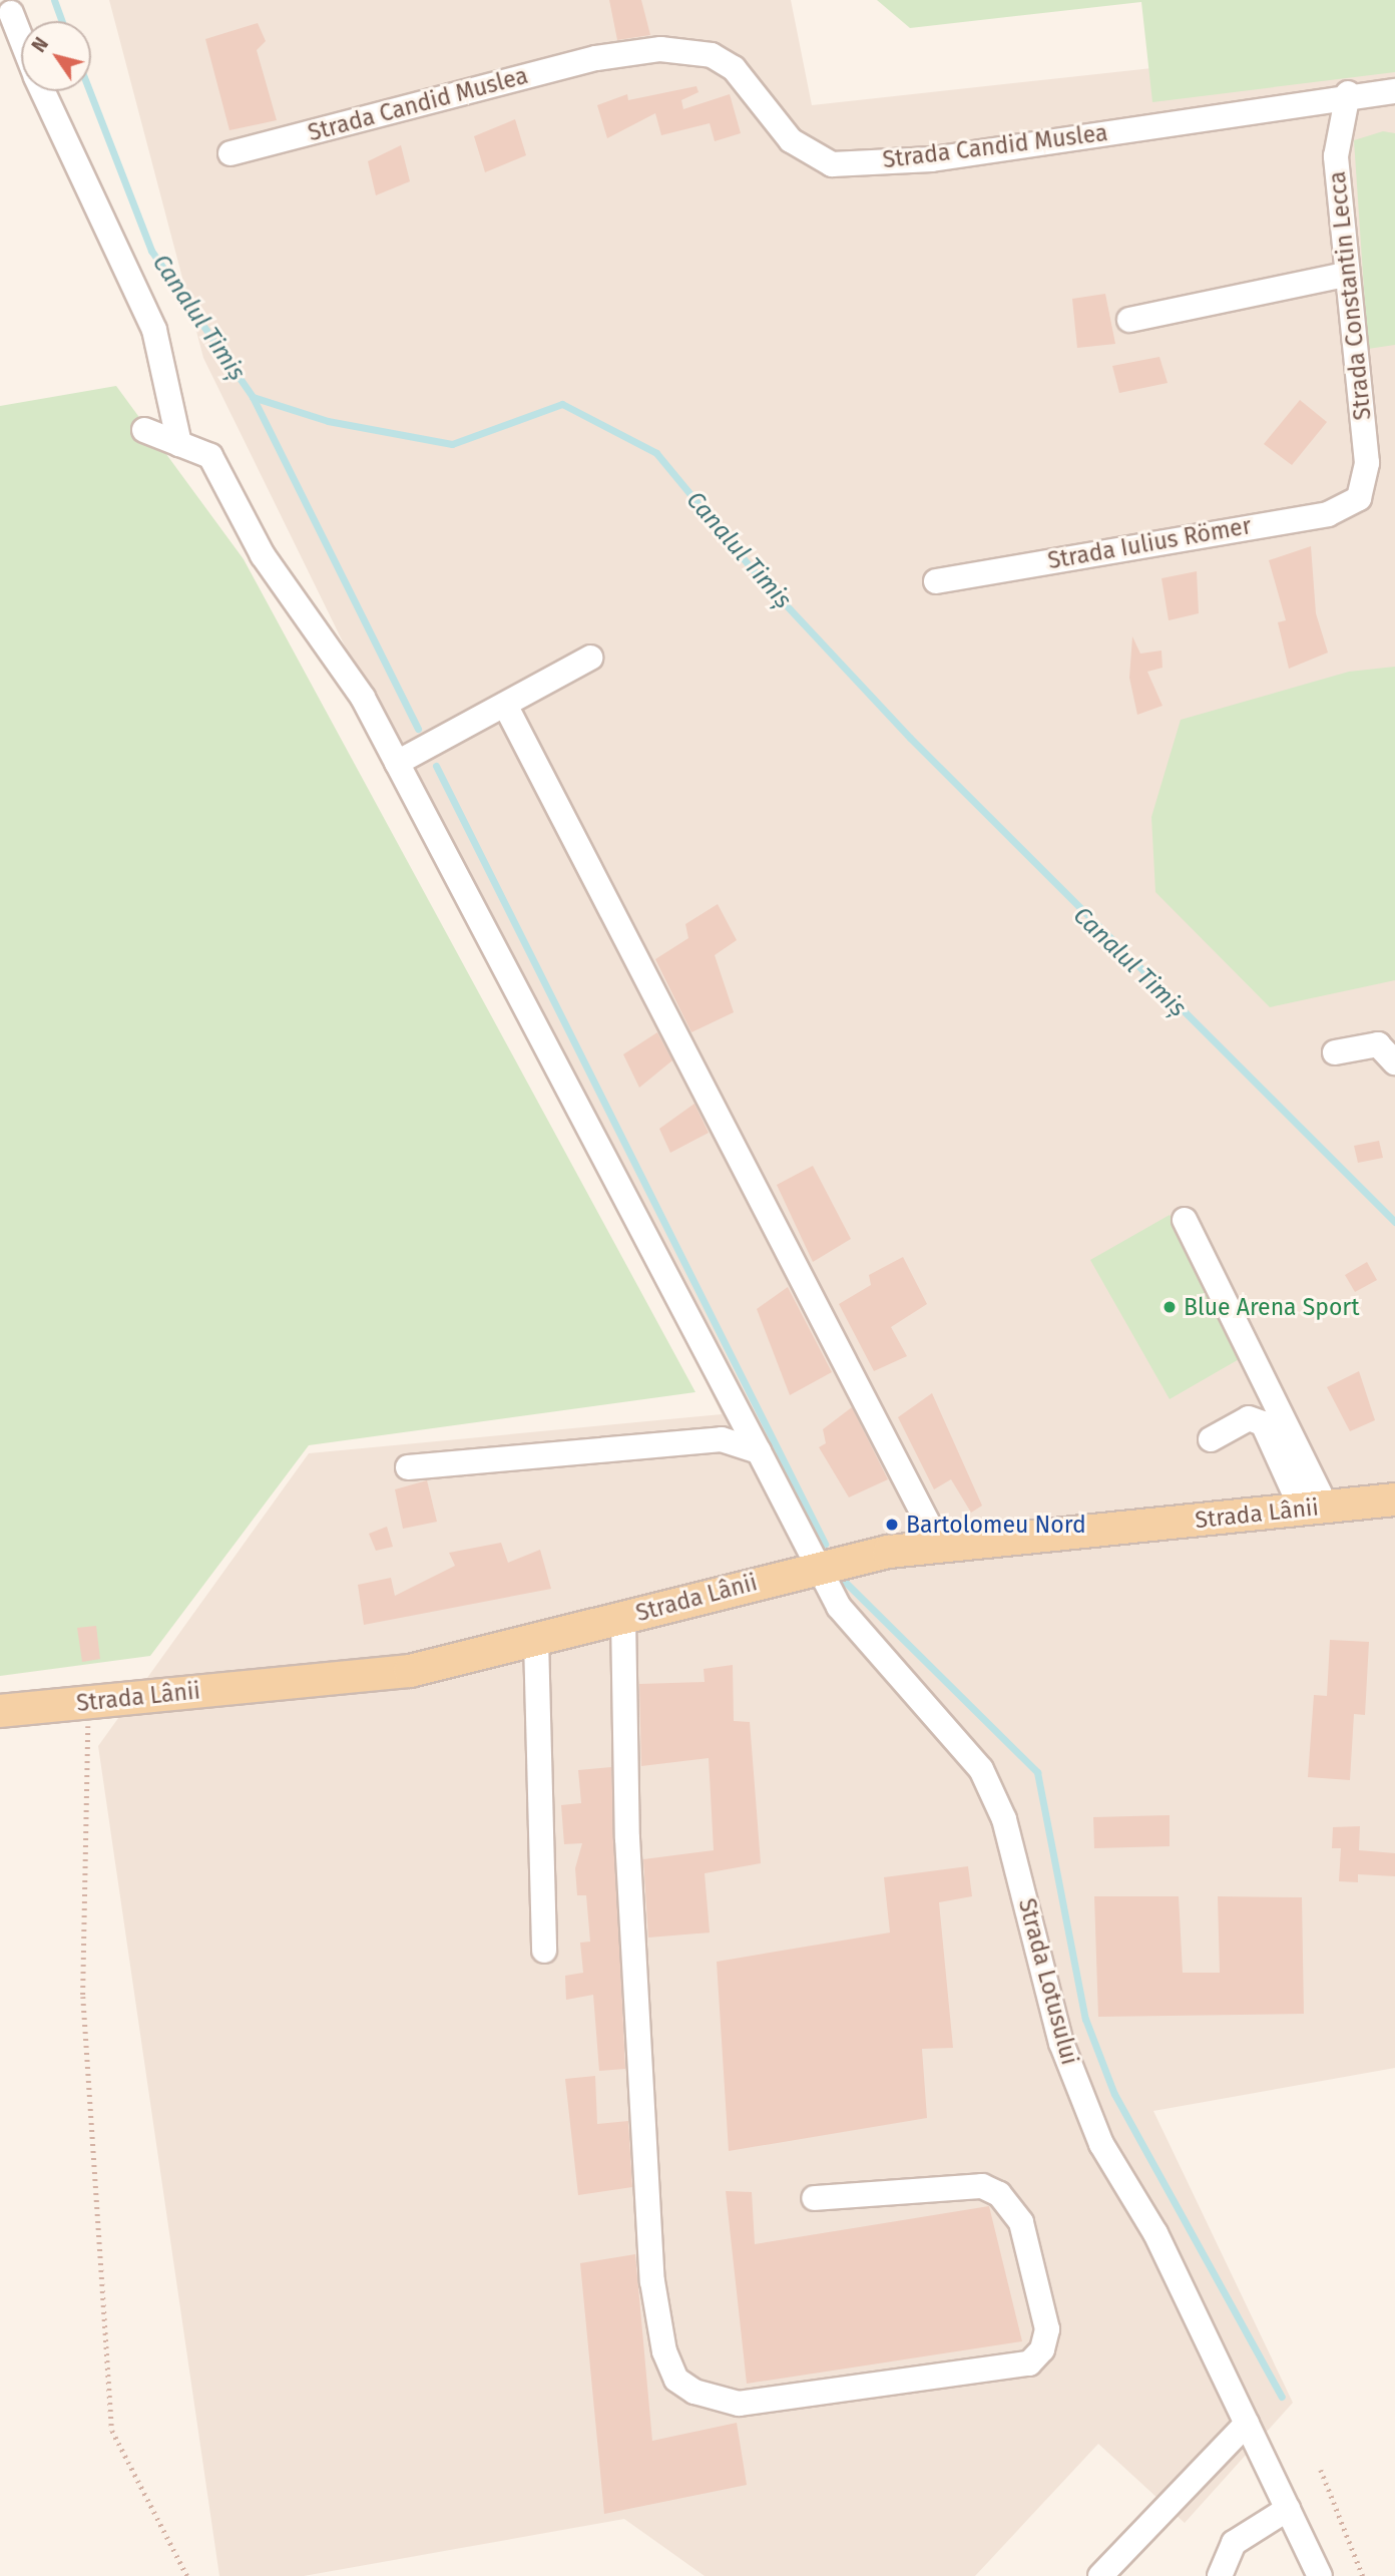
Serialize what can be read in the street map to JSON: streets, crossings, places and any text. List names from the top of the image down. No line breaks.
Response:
{"streets":{"main road":["Strada Lânii"],"street":["Strada Candid Muslea","Strada Constantin Lecca","Strada Iulius Römer","Strada Lotusului"]},"crossings":[["Strada Candid Muslea","Strada Constantin Lecca"],["Strada Constantin Lecca","Strada Iulius Römer"],["Strada Lânii","Strada Lotusului"]],"water":["Canalul Timiș"],"places":["Blue Arena Sport","Bartolomeu Nord"],"north":"top left"}
